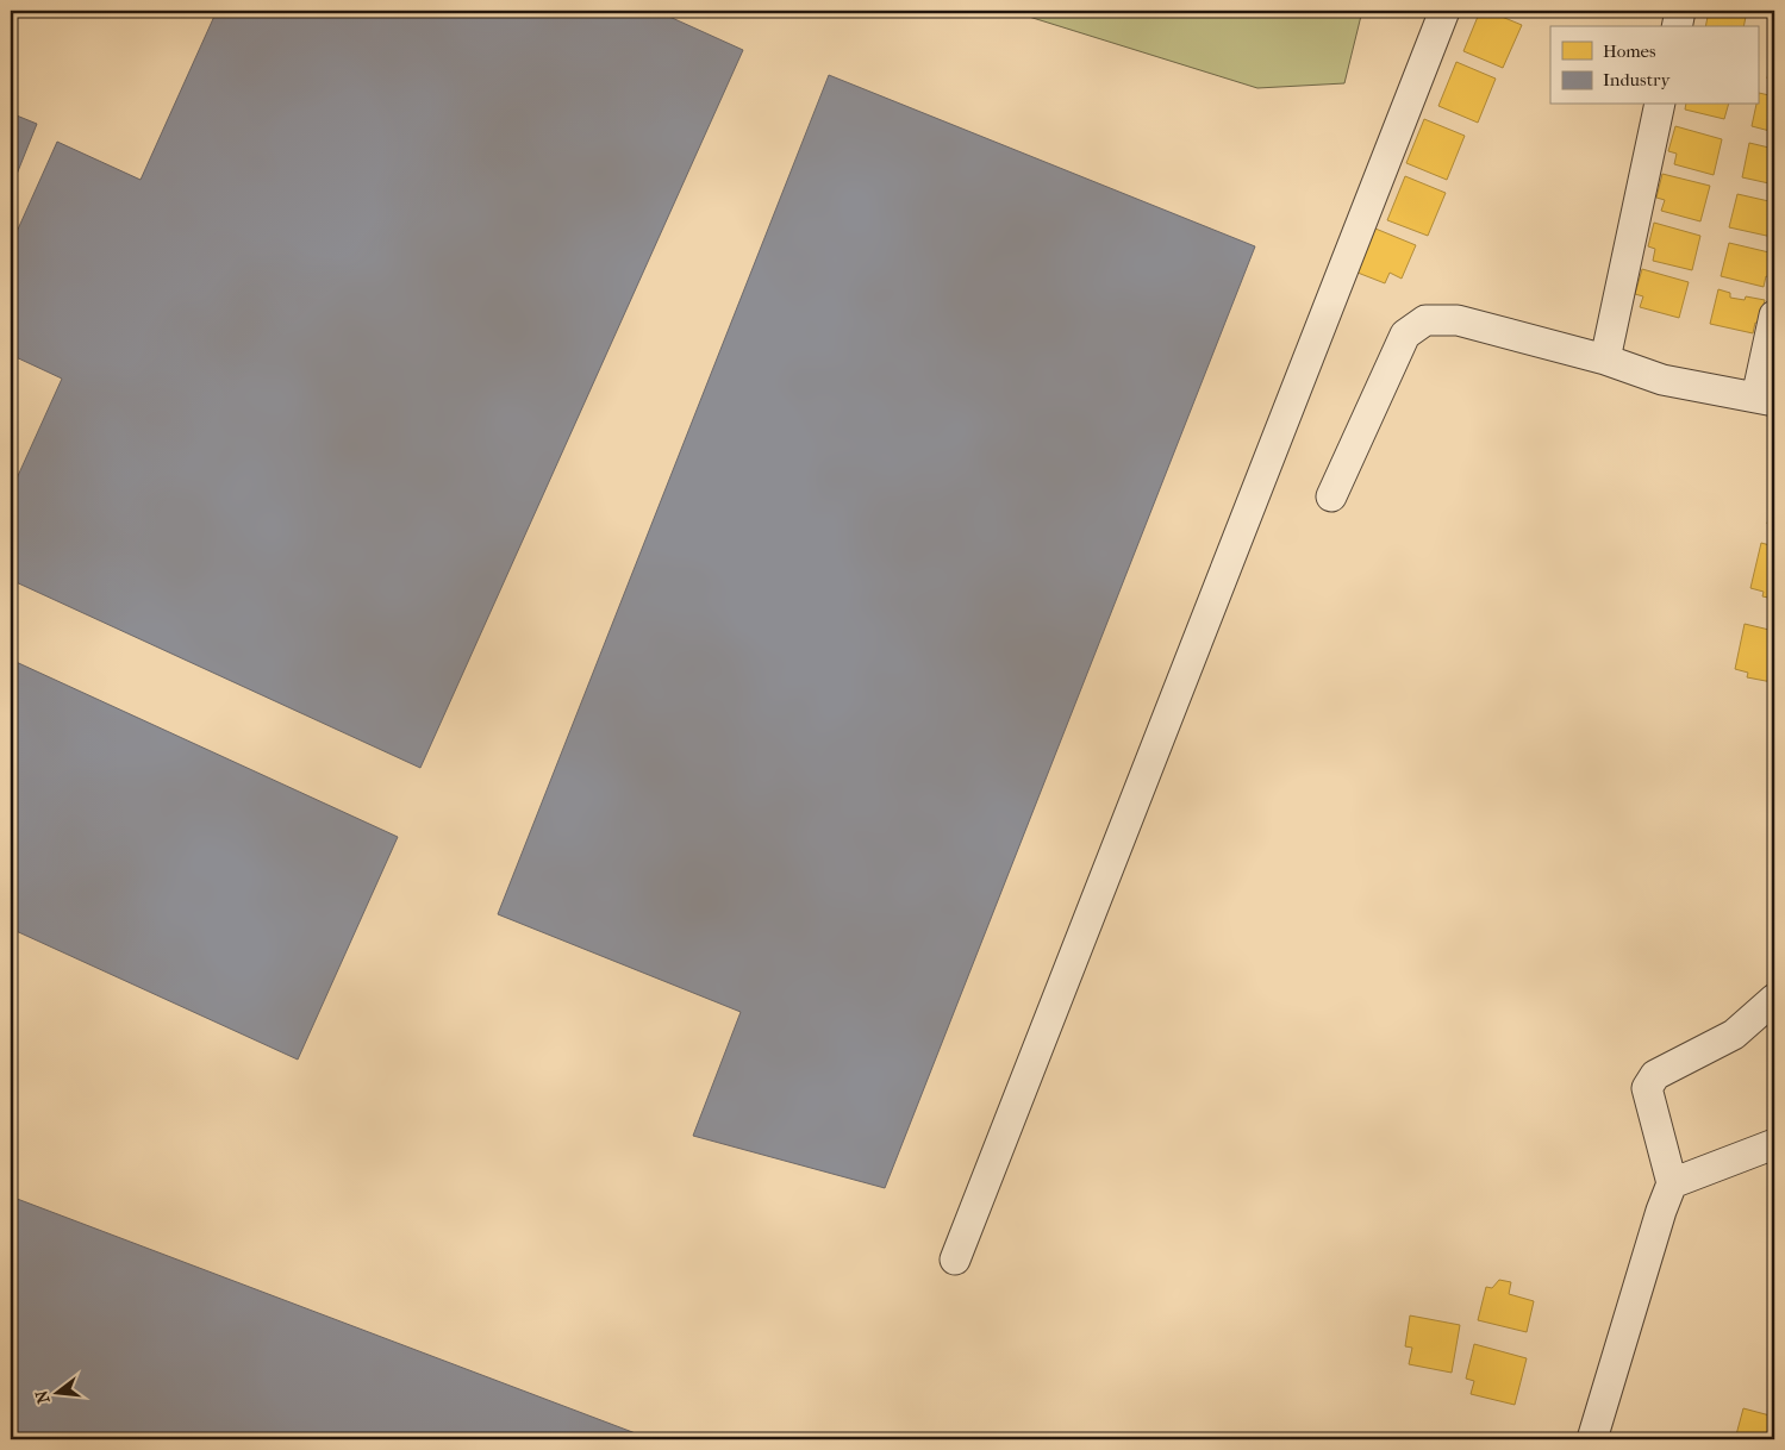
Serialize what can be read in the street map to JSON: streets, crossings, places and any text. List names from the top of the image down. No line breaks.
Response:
{"legend":["Homes","Industry"],"north":"left"}
